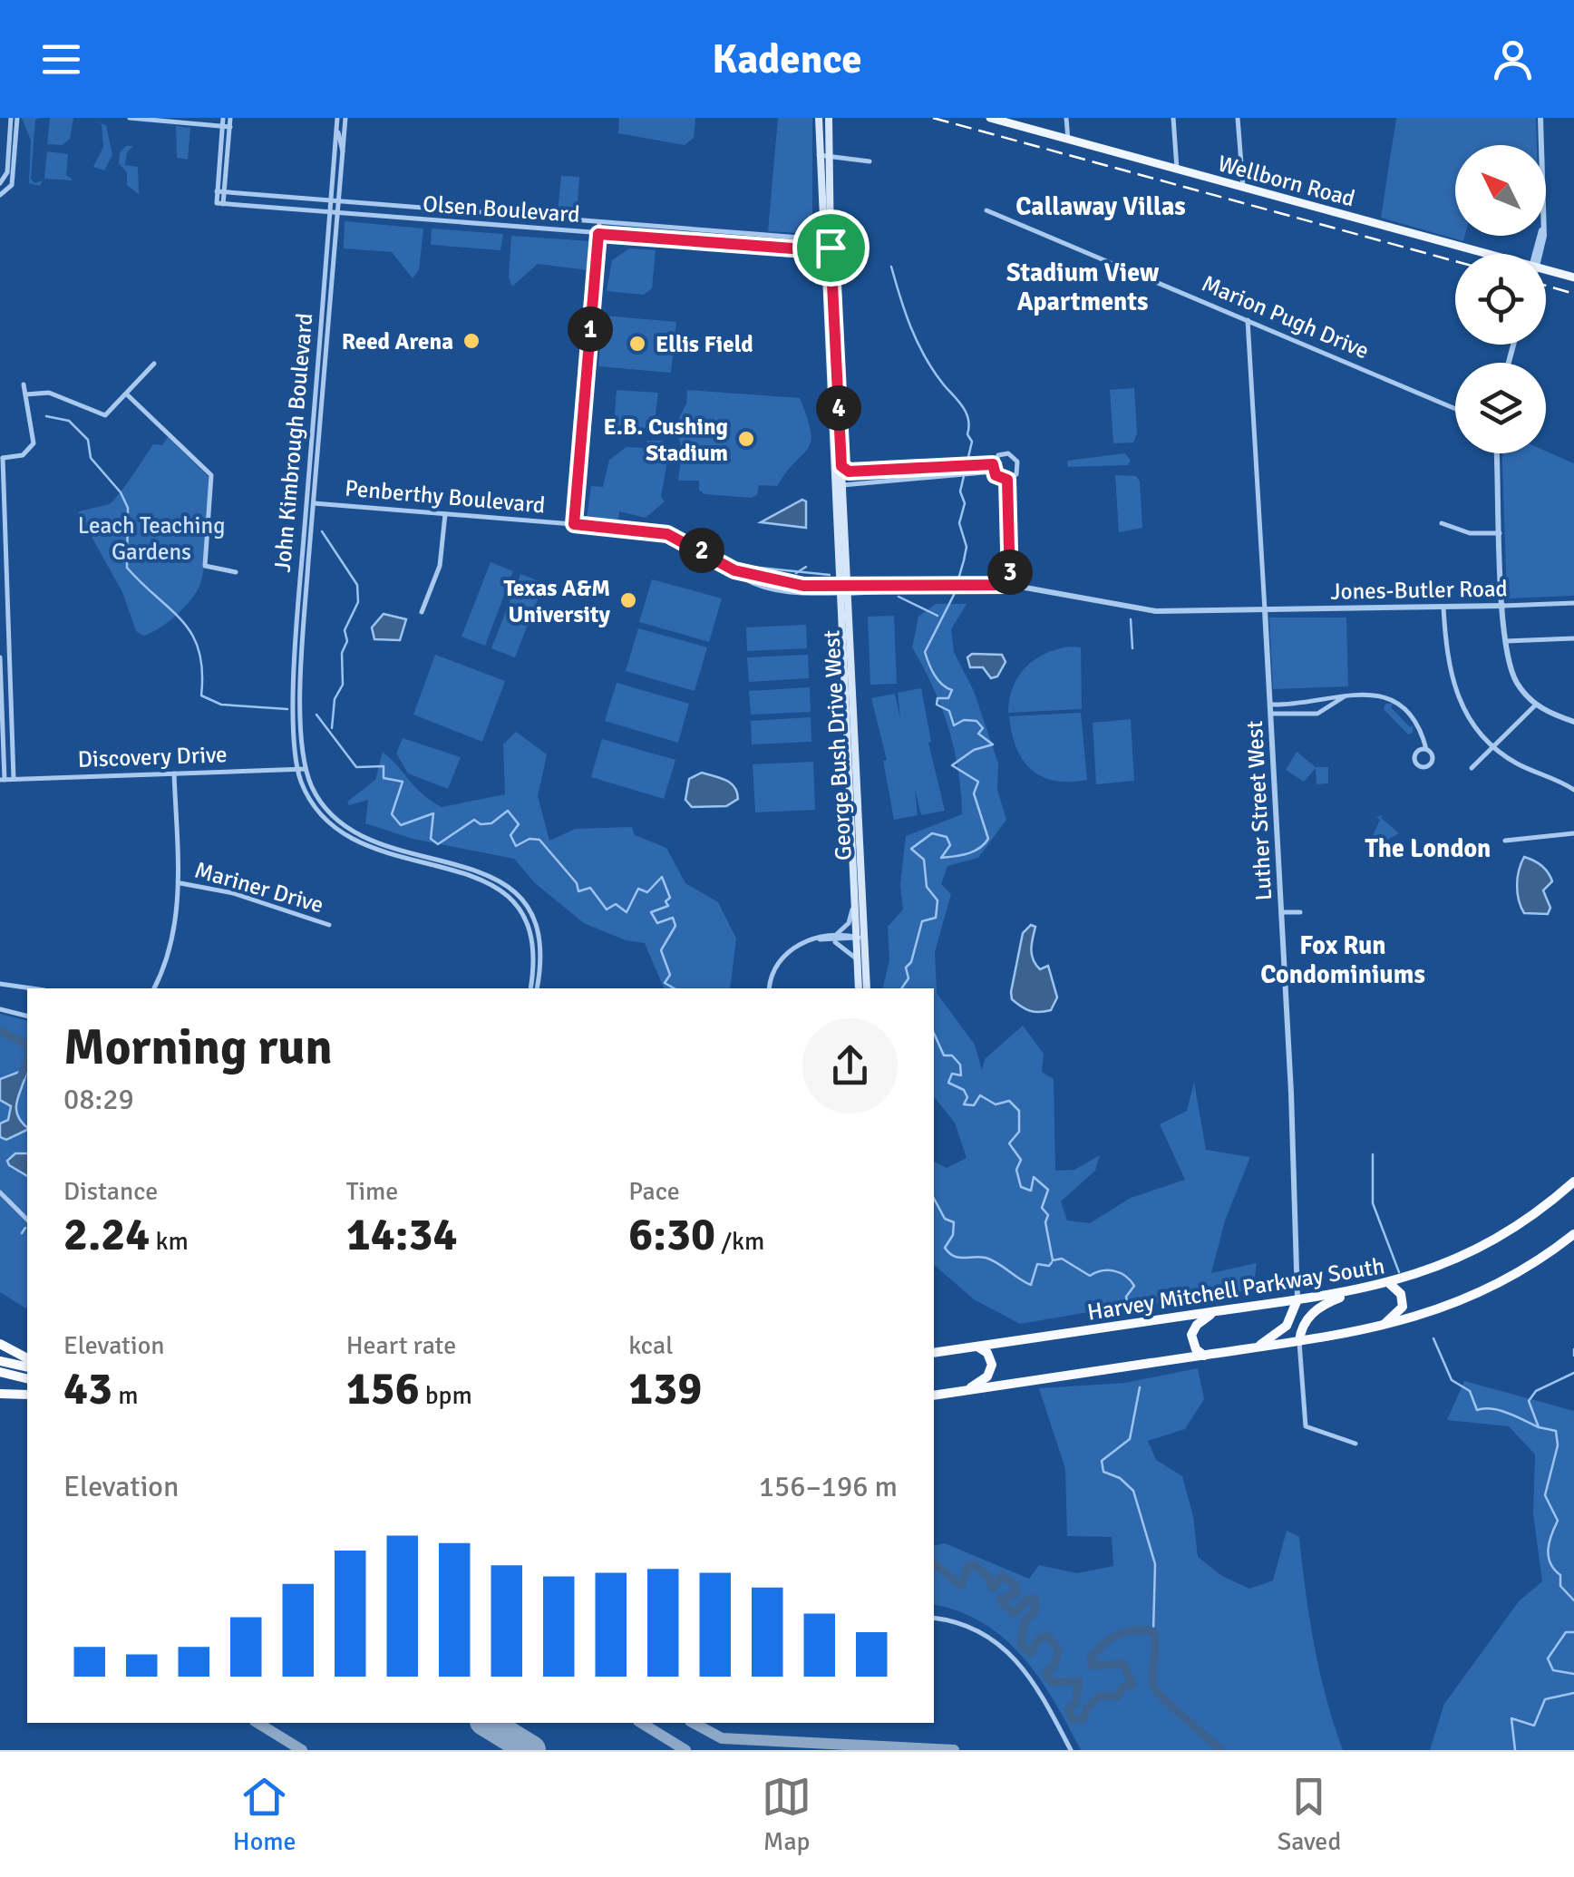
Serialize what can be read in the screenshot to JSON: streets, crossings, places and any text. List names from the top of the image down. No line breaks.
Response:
{"streets":{"highway":["Harvey Mitchell Parkway South"],"main road":["Wellborn Road","George Bush Drive West"],"street":["Olsen Boulevard","Marion Pugh Drive","John Kimbrough Boulevard","Penberthy Boulevard","Jones-Butler Road","Discovery Drive","Luther Street West","Mariner Drive"]},"crossings":[["Olsen Boulevard","John Kimbrough Boulevard"],["Olsen Boulevard","George Bush Drive West"],["Marion Pugh Drive","Luther Street West"],["John Kimbrough Boulevard","Penberthy Boulevard"],["John Kimbrough Boulevard","Discovery Drive"],["Penberthy Boulevard","Jones-Butler Road"],["Penberthy Boulevard","George Bush Drive West"],["Penberthy Boulevard","Luther Street West"],["Jones-Butler Road","Luther Street West"],["Luther Street West","Harvey Mitchell Parkway South"]],"districts":["Callaway Villas","Stadium View Apartments","The London","Fox Run Condominiums"],"parks":["Leach Teaching Gardens"],"places":["Reed Arena","Ellis Field","E.B. Cushing Stadium","Texas A&M University"],"north":"top left","page":{"header":"Kadence","pins":["1","4","2","3"],"heading":["Morning run","08:29"],"stats":[["Distance","2.24 km"],["Time","14:34"],["Pace","6:30 /km"],["Elevation","43 m"],["Heart rate","156 bpm"],["kcal","139"]],"chart":["Elevation","156–196 m"],"tabs":["Home","Map","Saved"]}}
